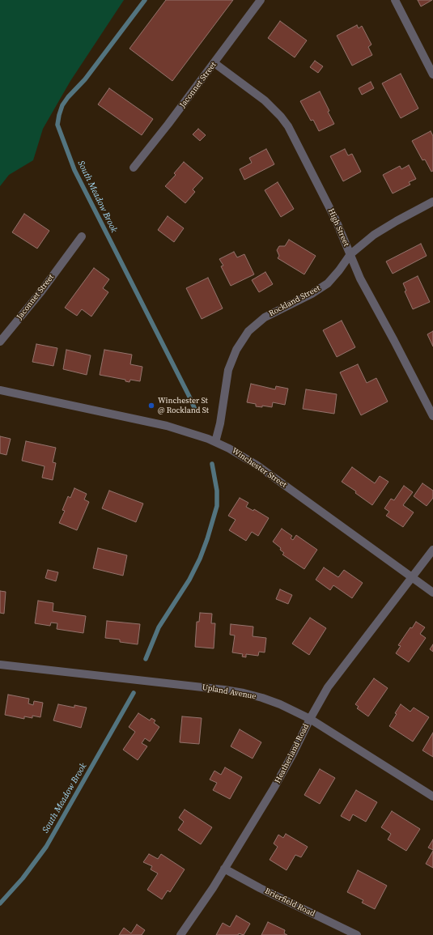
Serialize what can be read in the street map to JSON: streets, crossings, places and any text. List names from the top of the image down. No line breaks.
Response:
{"streets":{"street":["Jaconnet Street","High Street","Rockland Street","Winchester Street","Upland Avenue","Heatherland Road","Brierfield Road"]},"crossings":[["Jaconnet Street","High Street"],["High Street","Rockland Street"],["Rockland Street","Winchester Street"],["Winchester Street","Heatherland Road"],["Upland Avenue","Heatherland Road"],["Heatherland Road","Brierfield Road"]],"water":["South Meadow Brook"],"places":["Winchester St @ Rockland St"]}
